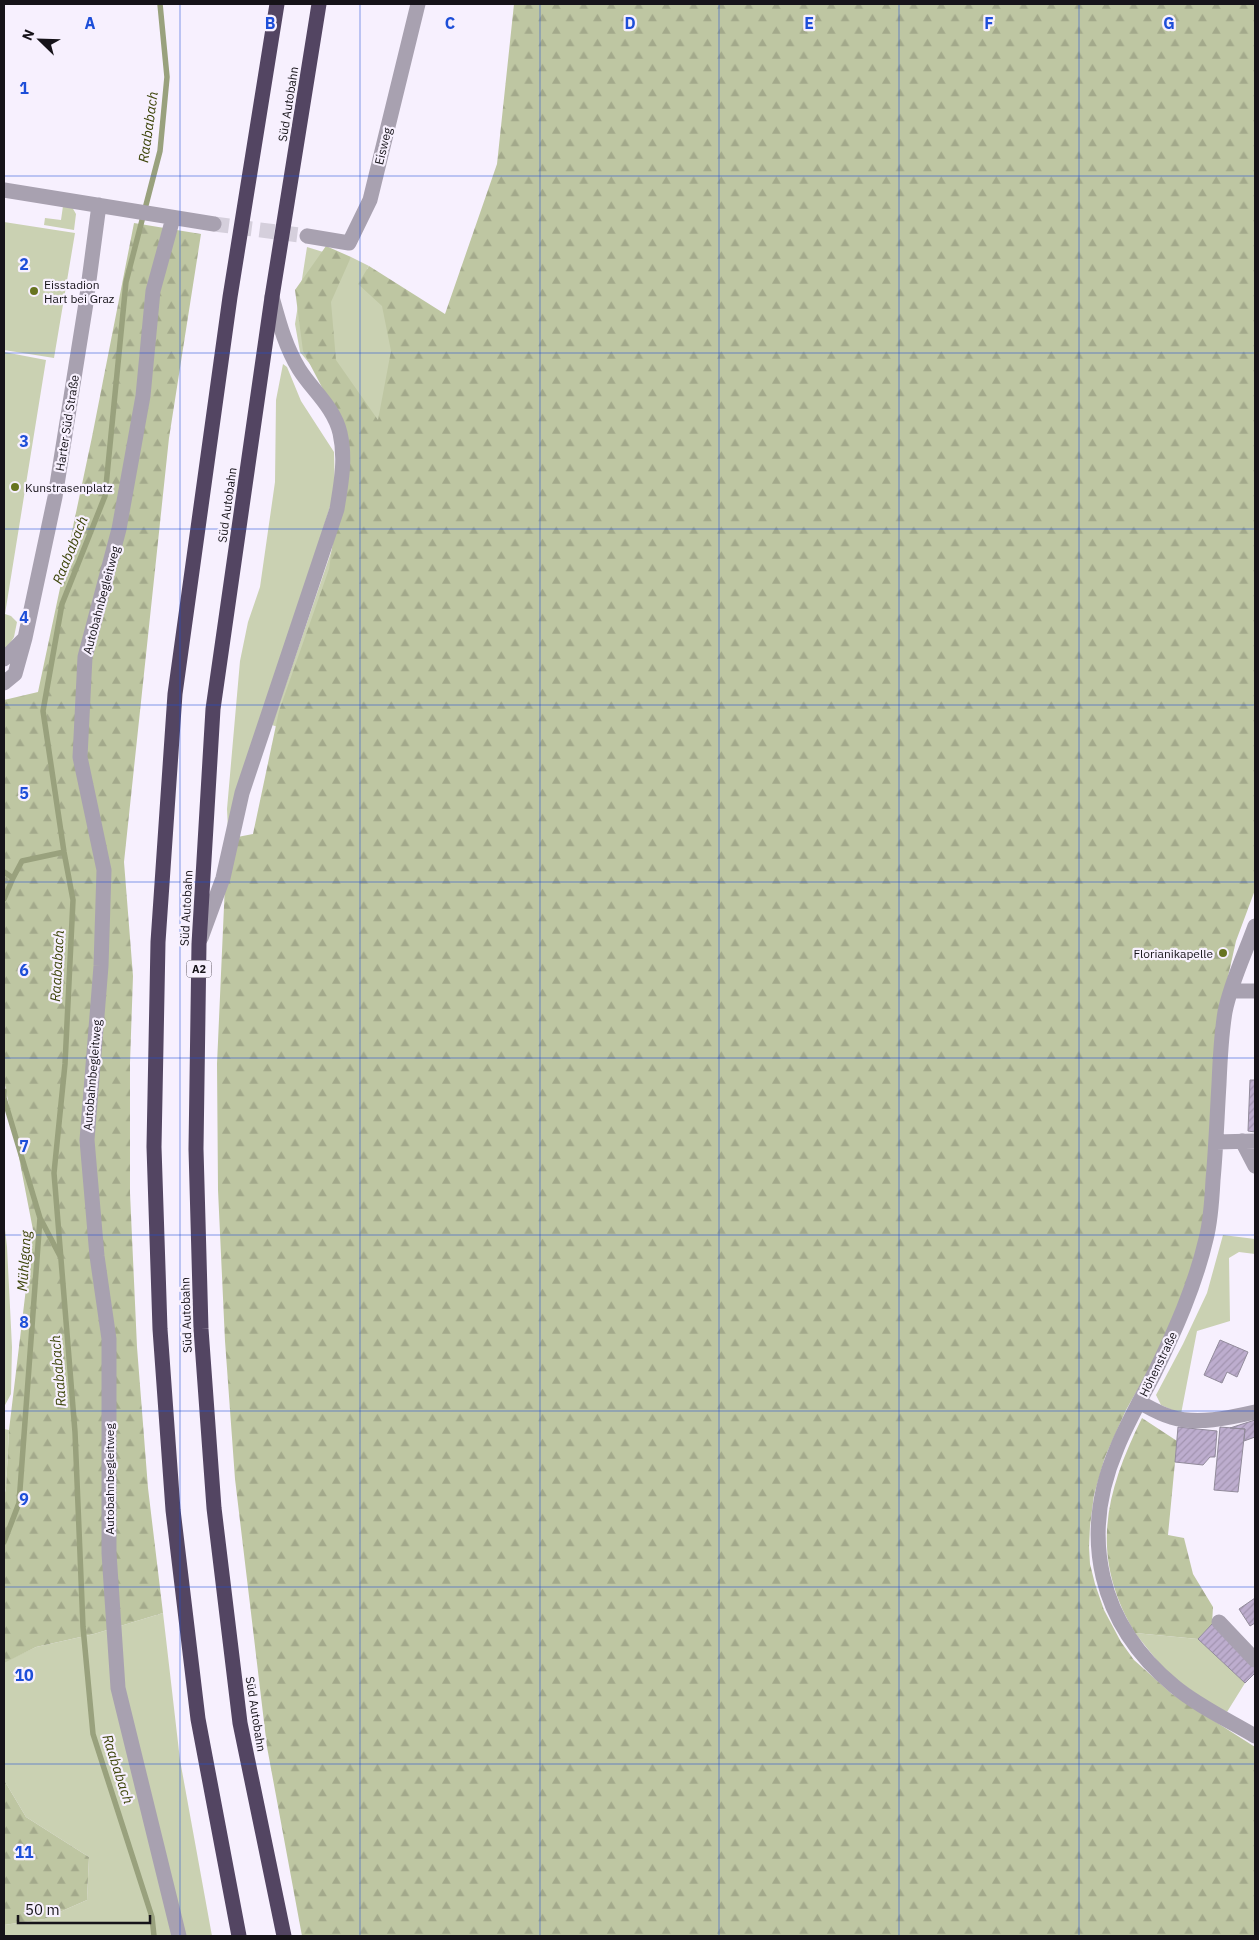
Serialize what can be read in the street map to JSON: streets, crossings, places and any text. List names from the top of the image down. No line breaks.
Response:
{"streets":{"highway":["Süd Autobahn","A2"],"street":["Eisweg","Harter Süd Straße","Autobahnbegleitweg","Höhenstraße"]},"water":["Raababach","Mühlgang"],"places":["Eisstadion Hart bei Graz","Kunstrasenplatz","Florianikapelle"],"scale_bar":"50 m","north":"top left","grid":{"columns":["A","B","C","D","E","F","G"],"rows":["1","2","3","4","5","6","7","8","9","10","11"]}}
